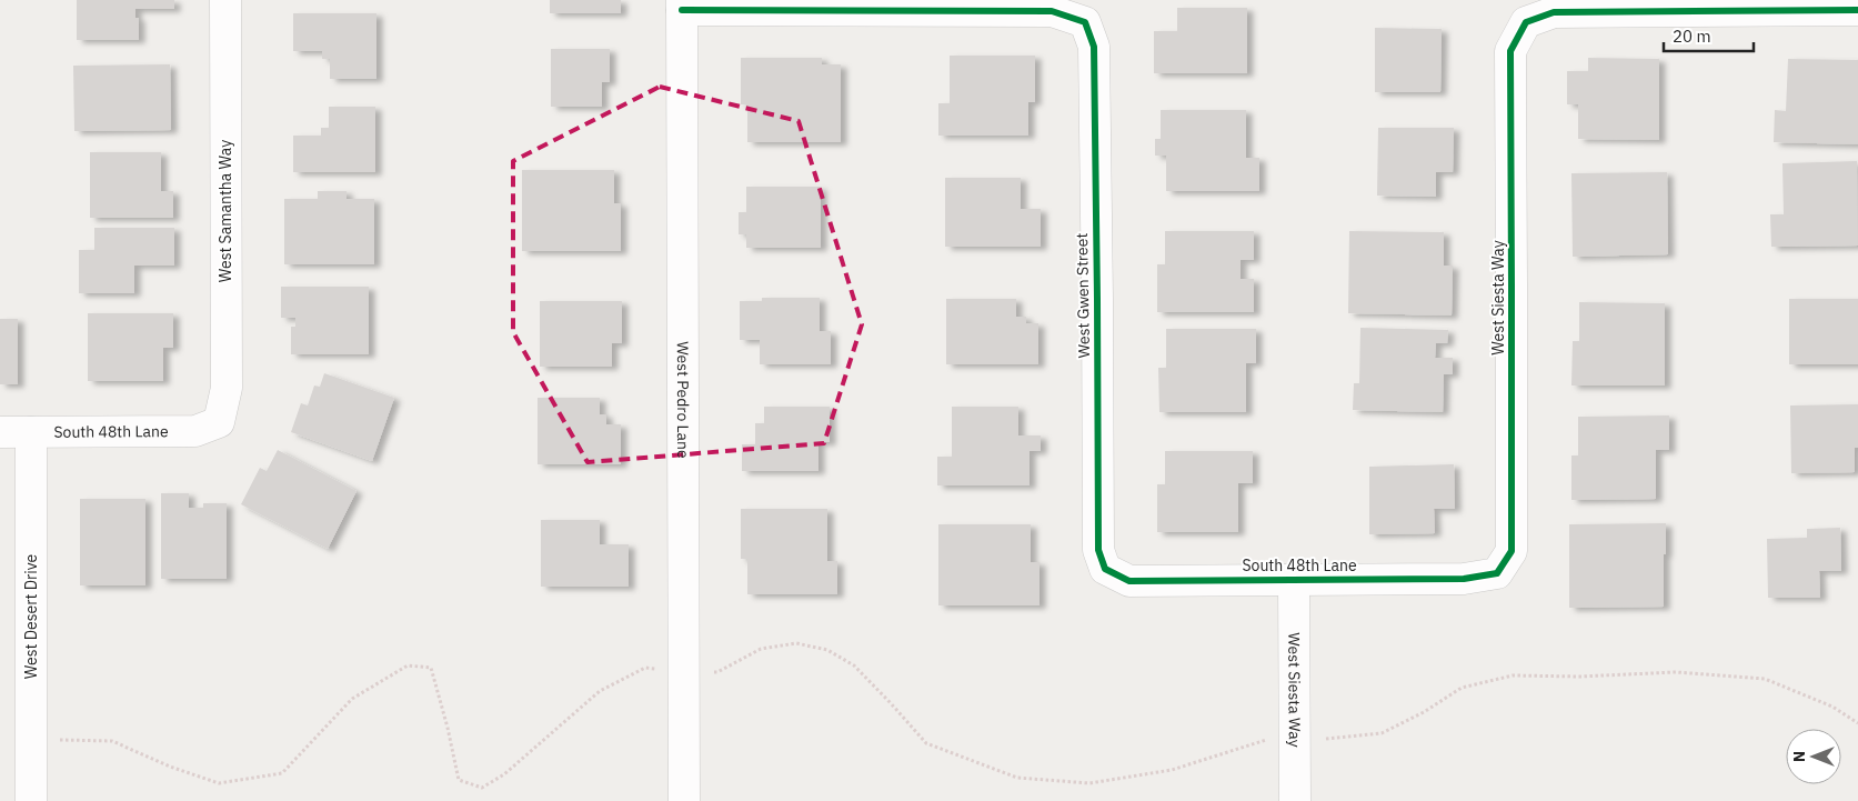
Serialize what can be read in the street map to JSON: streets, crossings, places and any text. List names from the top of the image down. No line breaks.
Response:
{"streets":{"street":["West Samantha Way","West Gwen Street","West Siesta Way","West Pedro Lane","South 48th Lane","West Desert Drive"]},"crossings":[["West Samantha Way","South 48th Lane"],["West Gwen Street","West Pedro Lane"],["West Gwen Street","South 48th Lane"],["West Siesta Way","South 48th Lane"],["South 48th Lane","West Desert Drive"]],"scale_bar":"20 m","north":"left"}
